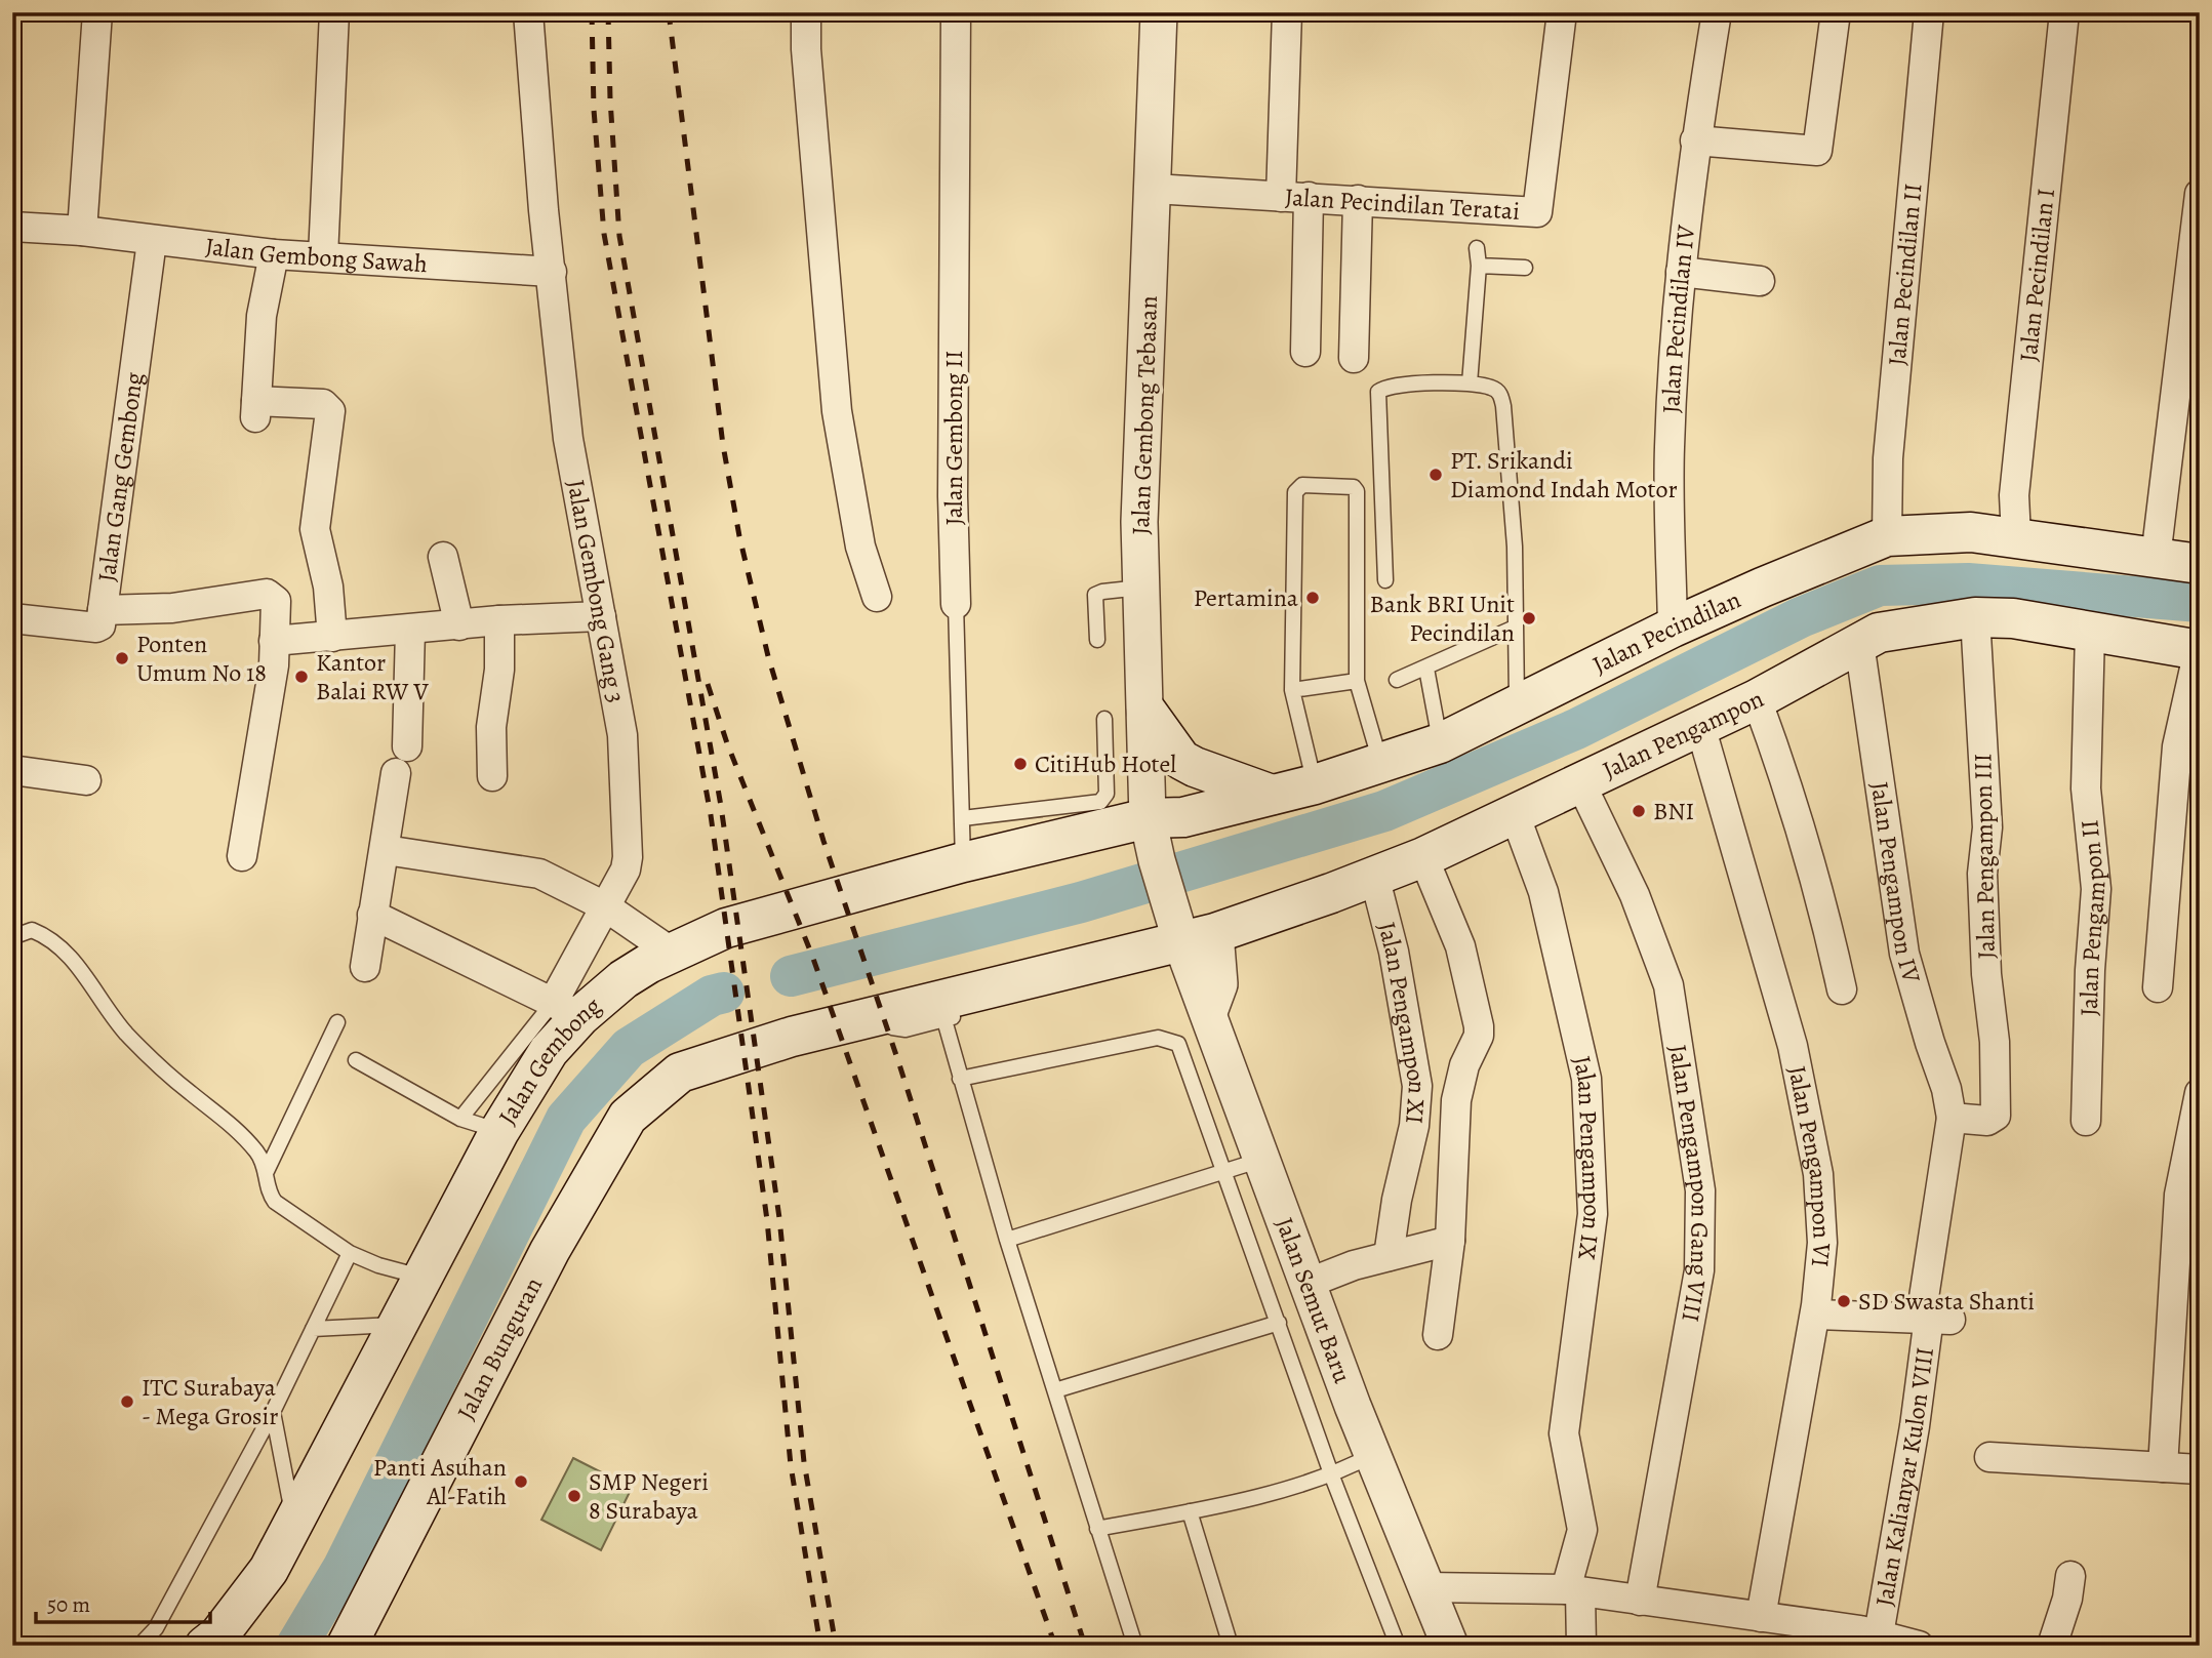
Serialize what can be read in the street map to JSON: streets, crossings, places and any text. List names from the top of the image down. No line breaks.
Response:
{"streets":{"main road":["Jalan Pecindilan","Jalan Pengampon","Jalan Gembong","Jalan Bunguran"],"street":["Jalan Pecindilan Teratai","Jalan Gembong Sawah","Jalan Pecindilan II","Jalan Pecindilan I","Jalan Pecindilan IV","Jalan Gembong Tebasan","Jalan Gembong II","Jalan Gang Gembong","Jalan Gembong Gang 3","Jalan Pengampon III","Jalan Pengampon IV","Jalan Pengampon II","Jalan Pengampon XI","Jalan Pengampon IX","Jalan Pengampon VI","Jalan Pengampon Gang VIII","Jalan Semut Baru","Jalan Kalianyar Kulon VIII"]},"crossings":[["Jalan Pecindilan Teratai","Jalan Gembong Tebasan"],["Jalan Gembong Sawah","Jalan Gang Gembong"],["Jalan Gembong Sawah","Jalan Gembong Gang 3"],["Jalan Pecindilan II","Jalan Pecindilan"],["Jalan Pecindilan I","Jalan Pecindilan"],["Jalan Pecindilan IV","Jalan Pecindilan"],["Jalan Gembong Tebasan","Jalan Pecindilan"],["Jalan Gembong Tebasan","Jalan Gembong"],["Jalan Gembong Tebasan","Jalan Semut Baru"],["Jalan Gembong II","Jalan Gembong"],["Jalan Gembong Gang 3","Jalan Gembong"],["Jalan Pecindilan","Jalan Gembong"],["Jalan Pecindilan","Jalan Semut Baru"],["Jalan Pengampon","Jalan Pengampon III"],["Jalan Pengampon","Jalan Pengampon IV"],["Jalan Pengampon","Jalan Pengampon II"],["Jalan Pengampon","Jalan Pengampon XI"],["Jalan Pengampon","Jalan Pengampon IX"],["Jalan Pengampon","Jalan Pengampon VI"],["Jalan Pengampon","Jalan Pengampon Gang VIII"],["Jalan Pengampon","Jalan Semut Baru"],["Jalan Pengampon III","Jalan Pengampon IV"],["Jalan Pengampon III","Jalan Kalianyar Kulon VIII"],["Jalan Pengampon IV","Jalan Kalianyar Kulon VIII"],["Jalan Gembong","Jalan Semut Baru"]],"places":["PT. Srikandi Diamond Indah Motor","Pertamina","Bank BRI Unit Pecindilan","Ponten Umum No 18","Kantor Balai RW V","CitiHub Hotel","BNI","SD Swasta Shanti","ITC Surabaya - Mega Grosir","Panti Asuhan Al-Fatih","SMP Negeri 8 Surabaya"],"scale_bar":"50 m"}
